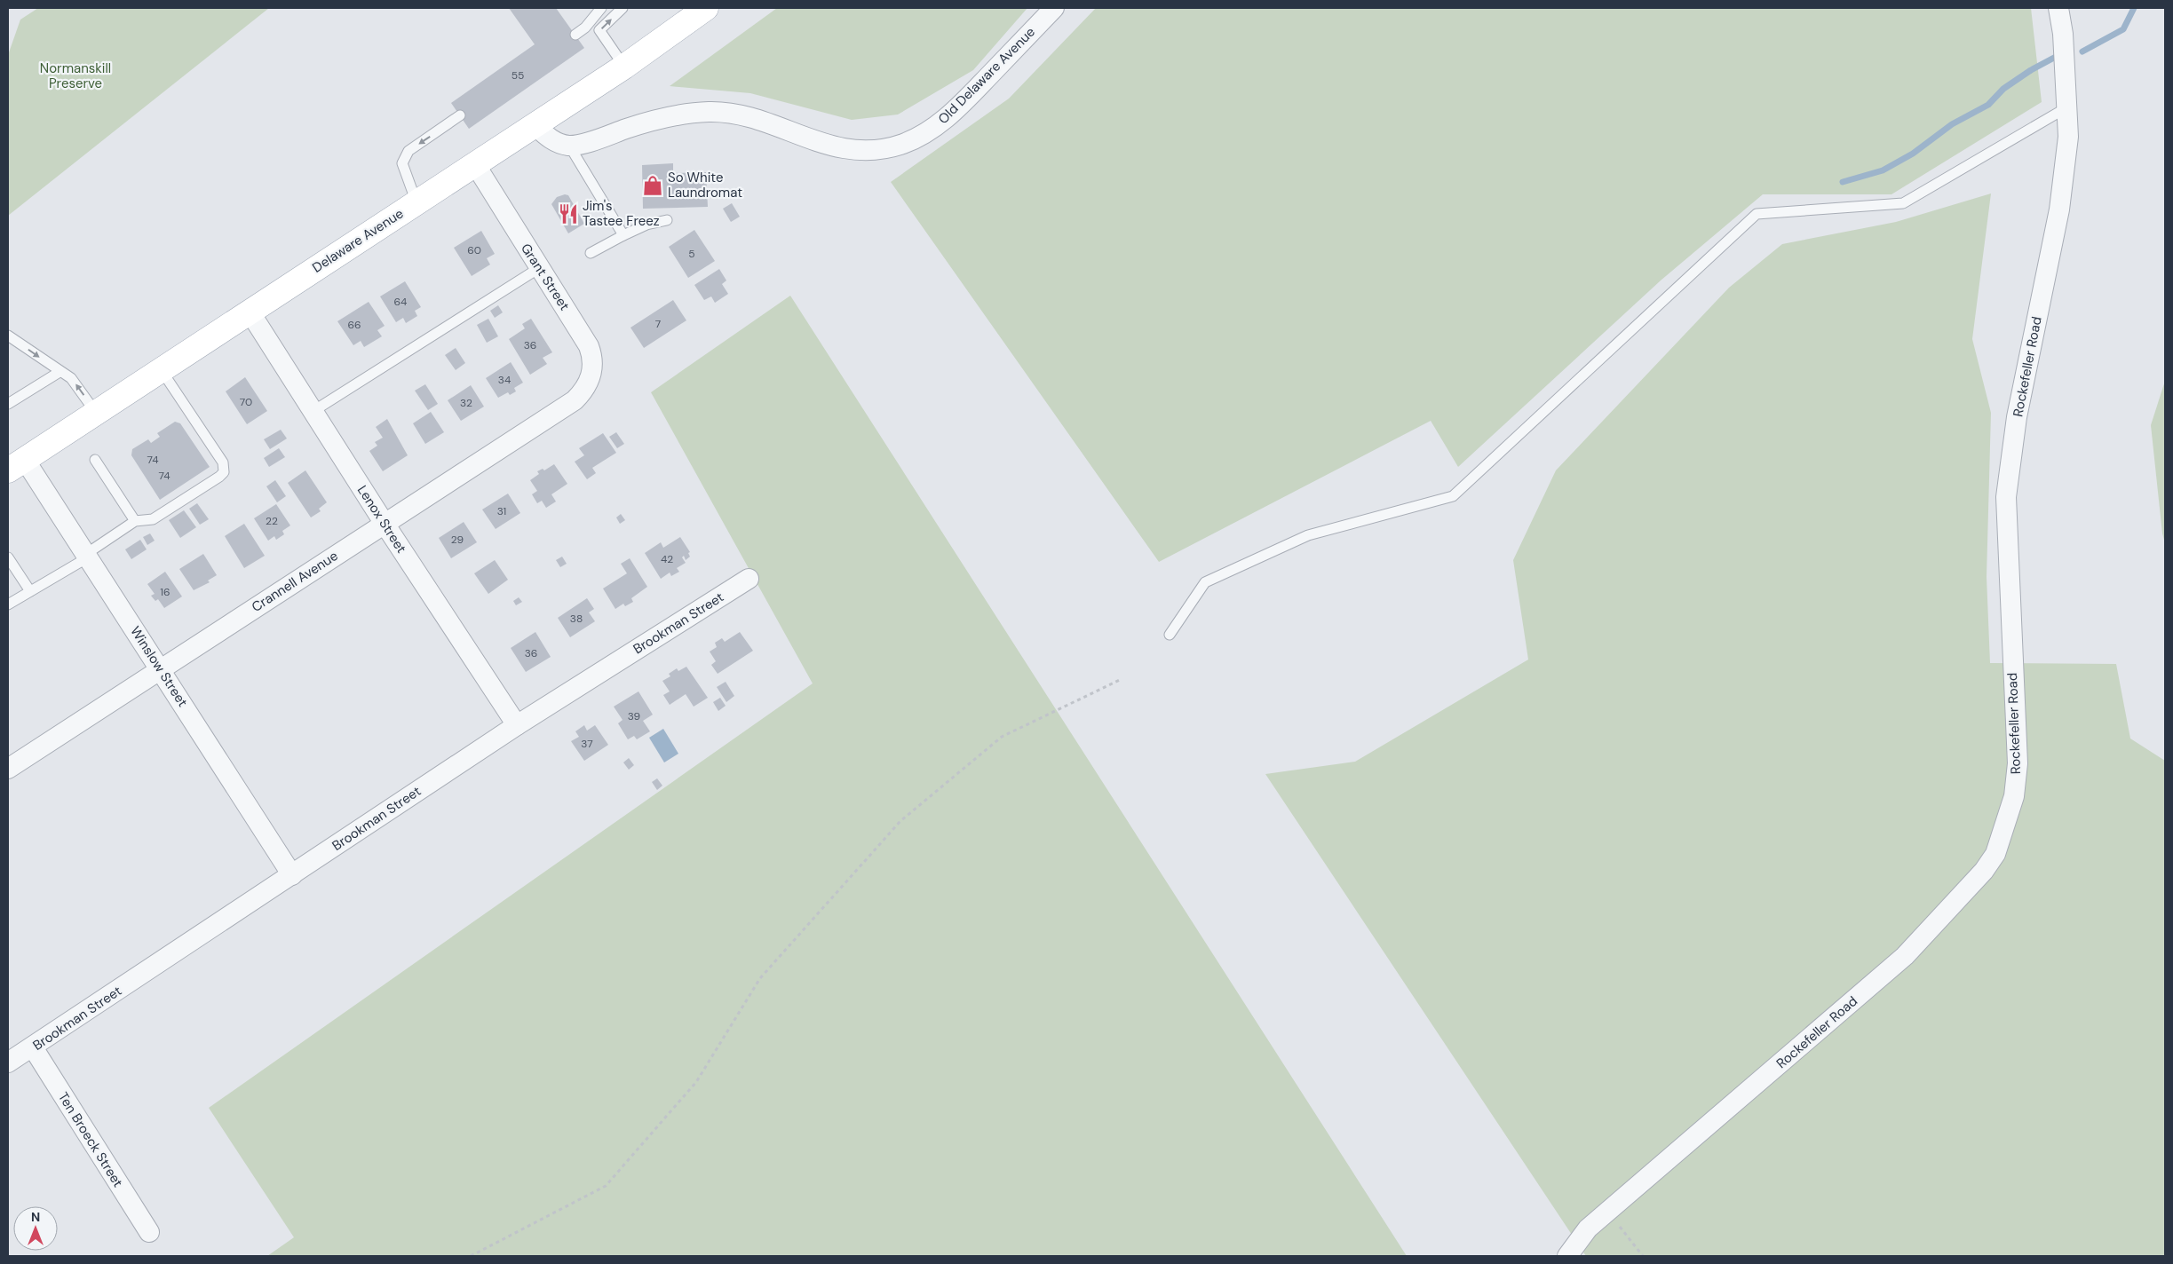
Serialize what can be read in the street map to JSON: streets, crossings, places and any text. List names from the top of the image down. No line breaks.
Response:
{"streets":{"main road":["Delaware Avenue"],"street":["Old Delaware Avenue","Grant Street","Rockefeller Road","Lenox Street","Crannell Avenue","Brookman Street","Winslow Street","Ten Broeck Street"]},"crossings":[["Delaware Avenue","Grant Street"],["Delaware Avenue","Lenox Street"],["Delaware Avenue","Winslow Street"],["Grant Street","Crannell Avenue"],["Lenox Street","Crannell Avenue"],["Lenox Street","Brookman Street"],["Crannell Avenue","Winslow Street"],["Brookman Street","Winslow Street"],["Brookman Street","Ten Broeck Street"]],"parks":["Normanskill Preserve"],"places":{"shop":["So White Laundromat"],"restaurant":["Jim's Tastee Freez"]},"house_numbers":["55","60","5","64","7","66","36","34","70","32","74","74","31","22","29","42","16","38","36","39","37"],"north":"top"}
